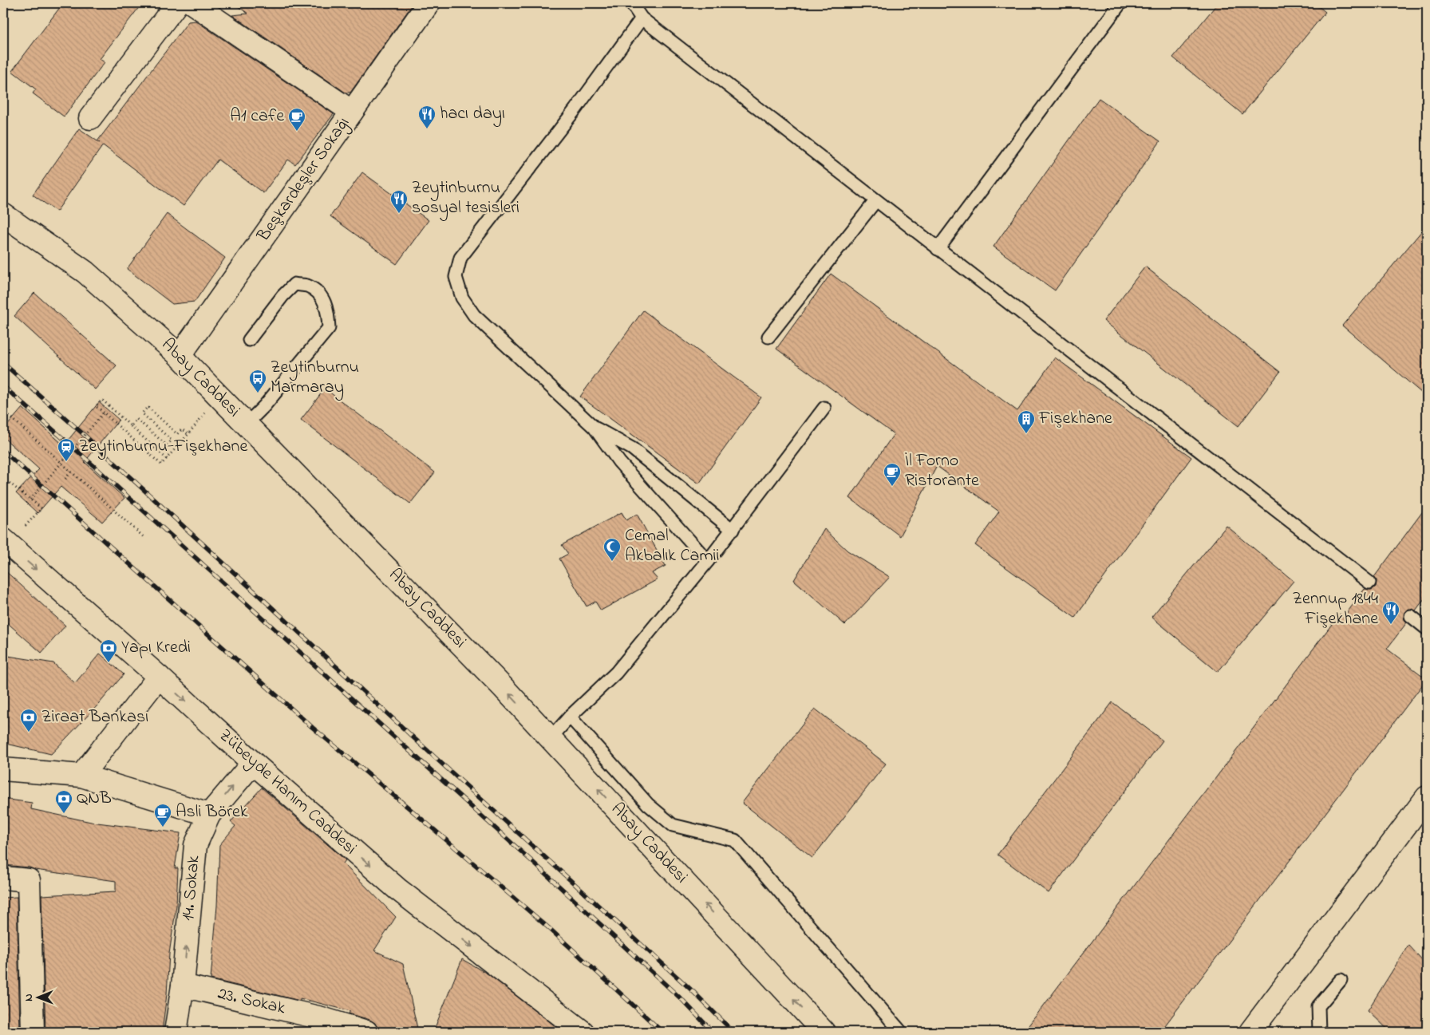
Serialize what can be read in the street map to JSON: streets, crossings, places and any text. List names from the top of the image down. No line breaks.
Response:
{"streets":{"street":["Beşkardeşler Sokağı","Abay Caddesi","Zübeyde Hanım Caddesi","14. Sokak","23. Sokak"]},"crossings":[["Beşkardeşler Sokağı","Abay Caddesi"],["Zübeyde Hanım Caddesi","14. Sokak"],["14. Sokak","23. Sokak"]],"one_way":["Abay Caddesi","Zübeyde Hanım Caddesi"],"places":{"restaurant":["hacı dayı","Zeytinburnu sosyal tesisleri","Zennup 1844 Fişekhane"],"cafe":["A1 cafe","İl Forno Ristorante","Asli Börek"],"bus stop":["Zeytinburnu Marmaray"],"building":["Fişekhane"],"station":["Zeytinburnu-Fişekhane"],"mosque":["Cemal Akbalık Camii"],"bank":["Yapı Kredi","Ziraat Bankası","QNB"]},"north":"left"}
